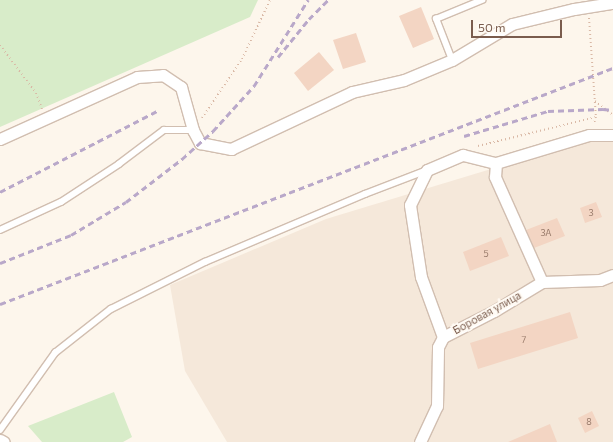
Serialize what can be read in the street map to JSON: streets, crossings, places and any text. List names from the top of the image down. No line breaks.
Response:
{"streets":{"street":["Боровая улица"]},"house_numbers":["3","3А","5","7","8"],"scale_bar":"50 m"}
